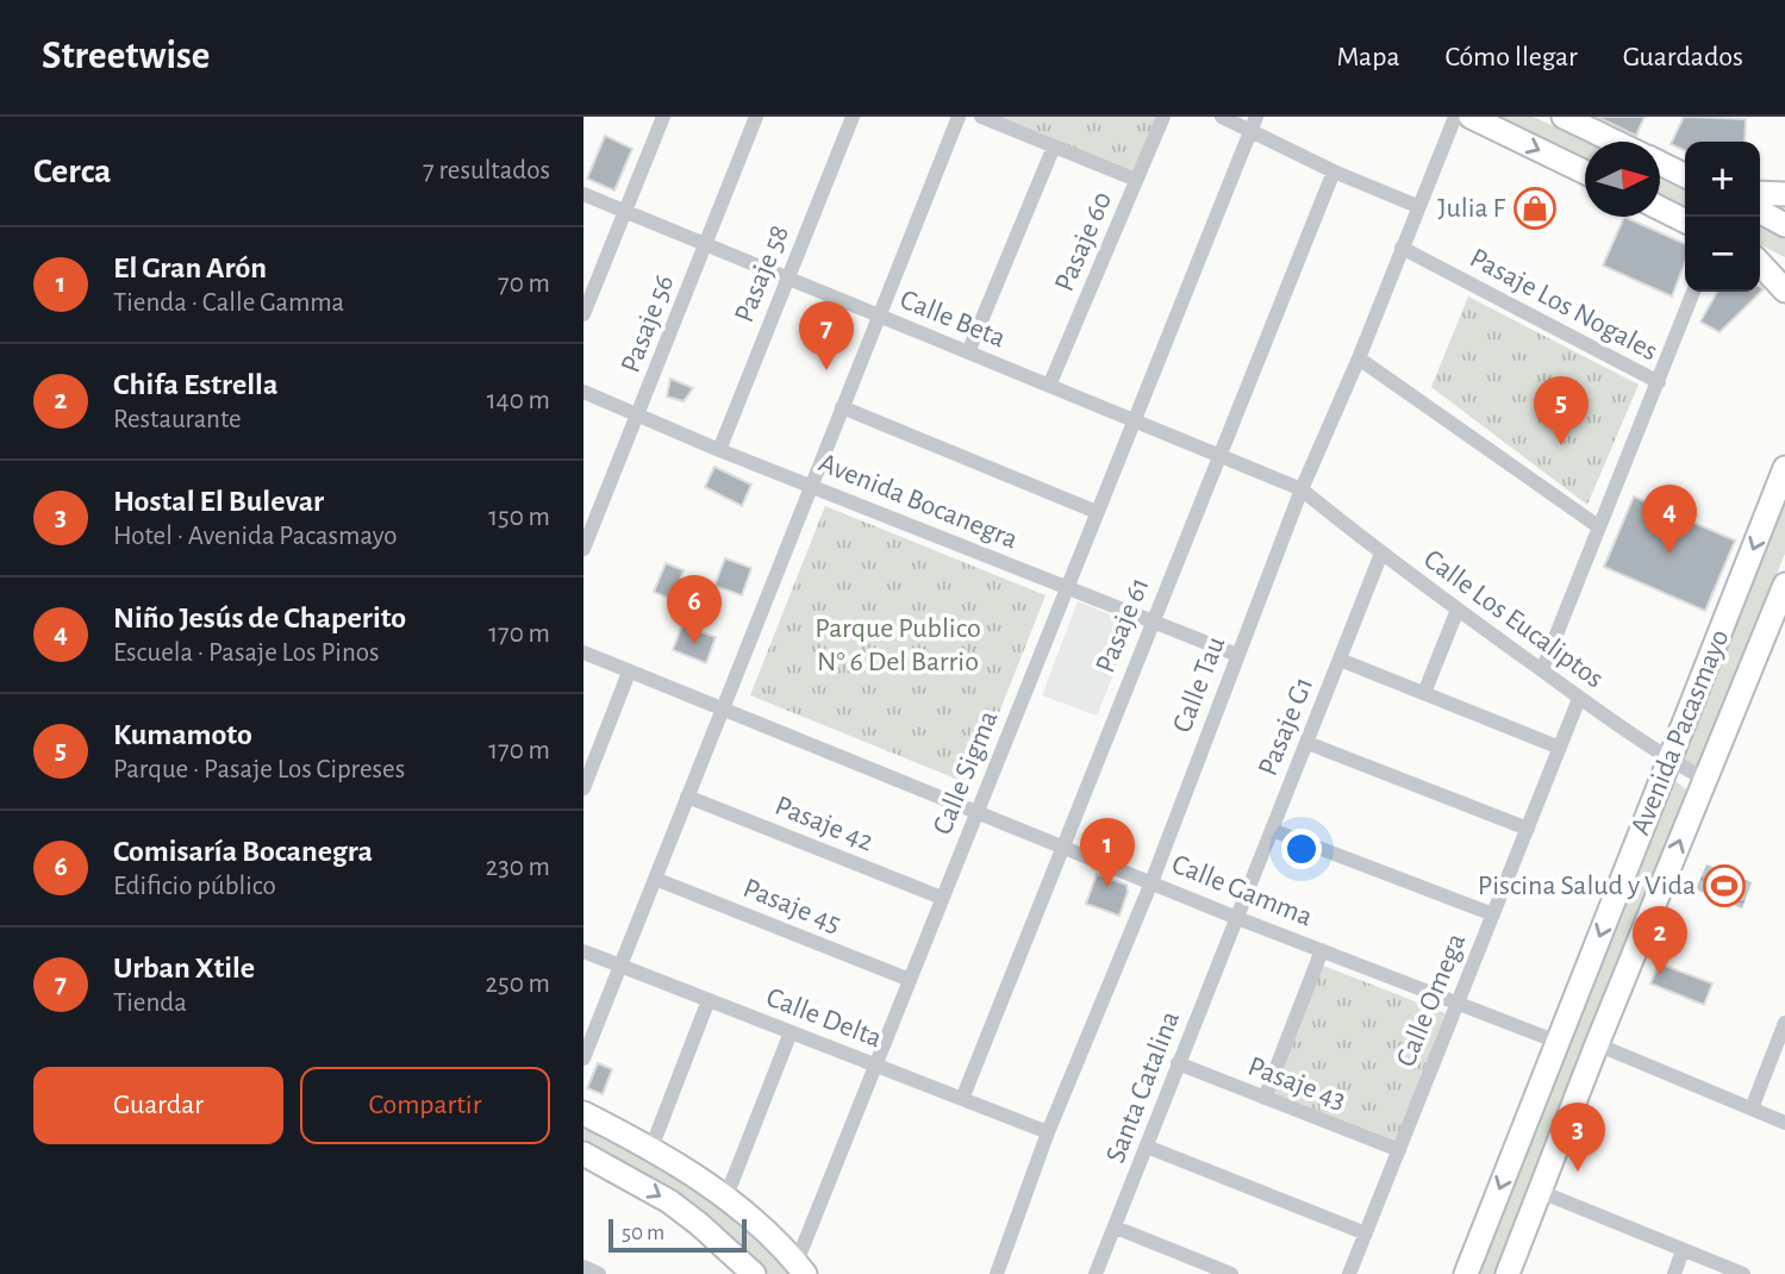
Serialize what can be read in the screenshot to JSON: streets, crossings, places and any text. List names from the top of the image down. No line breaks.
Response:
{"streets":{"main road":["Avenida Pacasmayo"],"street":["Pasaje 60","Pasaje 58","Pasaje Los Nogales","Calle Beta","Pasaje 56","Avenida Bocanegra","Calle Los Eucaliptos","Pasaje 61","Calle Tau","Pasaje G1","Calle Sigma","Pasaje 42","Calle Gamma","Pasaje 45","Calle Omega","Calle Delta","Pasaje 43","Santa Catalina"]},"crossings":[["Pasaje 60","Calle Beta"],["Pasaje 58","Calle Beta"],["Pasaje 58","Avenida Bocanegra"],["Pasaje Los Nogales","Calle Tau"],["Calle Beta","Pasaje 56"],["Calle Beta","Calle Los Eucaliptos"],["Calle Beta","Pasaje 61"],["Calle Beta","Calle Tau"],["Calle Beta","Calle Sigma"],["Pasaje 56","Avenida Bocanegra"],["Avenida Bocanegra","Pasaje 61"],["Avenida Bocanegra","Calle Tau"],["Avenida Bocanegra","Calle Sigma"],["Calle Los Eucaliptos","Calle Tau"],["Calle Los Eucaliptos","Pasaje G1"],["Calle Los Eucaliptos","Avenida Pacasmayo"],["Calle Los Eucaliptos","Calle Omega"],["Pasaje 61","Calle Gamma"],["Pasaje 61","Calle Delta"],["Calle Tau","Calle Gamma"],["Calle Tau","Calle Delta"],["Pasaje G1","Calle Gamma"],["Pasaje G1","Santa Catalina"],["Avenida Pacasmayo","Calle Gamma"],["Calle Sigma","Pasaje 42"],["Calle Sigma","Calle Gamma"],["Calle Sigma","Pasaje 45"],["Calle Sigma","Calle Delta"],["Calle Gamma","Calle Omega"],["Calle Gamma","Santa Catalina"],["Calle Omega","Pasaje 43"],["Pasaje 43","Santa Catalina"]],"parks":["Parque Publico N° 6 Del Barrio"],"places":{"shop":["Julia F"],"sports":["Piscina Salud y Vida"]},"scale_bar":"50 m","north":"right","page":{"header":"Streetwise","nav":["Mapa","Cómo llegar","Guardados"],"heading":["Cerca","7 resultados"],"map_buttons":["+","−"],"list":[{"mark":"1","name":"El Gran Arón","note":"Tienda · Calle Gamma","value":"70 m"},{"mark":"2","name":"Chifa Estrella","note":"Restaurante","value":"140 m"},{"mark":"3","name":"Hostal El Bulevar","note":"Hotel · Avenida Pacasmayo","value":"150 m"},{"mark":"4","name":"Niño Jesús de Chaperito","note":"Escuela · Pasaje Los Pinos","value":"170 m"},{"mark":"5","name":"Kumamoto","note":"Parque · Pasaje Los Cipreses","value":"170 m"},{"mark":"6","name":"Comisaría Bocanegra","note":"Edificio público","value":"230 m"},{"mark":"7","name":"Urban Xtile","note":"Tienda","value":"250 m"}],"pins":["7","5","4","6","1","2","3"],"buttons":["Guardar","Compartir"],"scale":"50 m"}}
